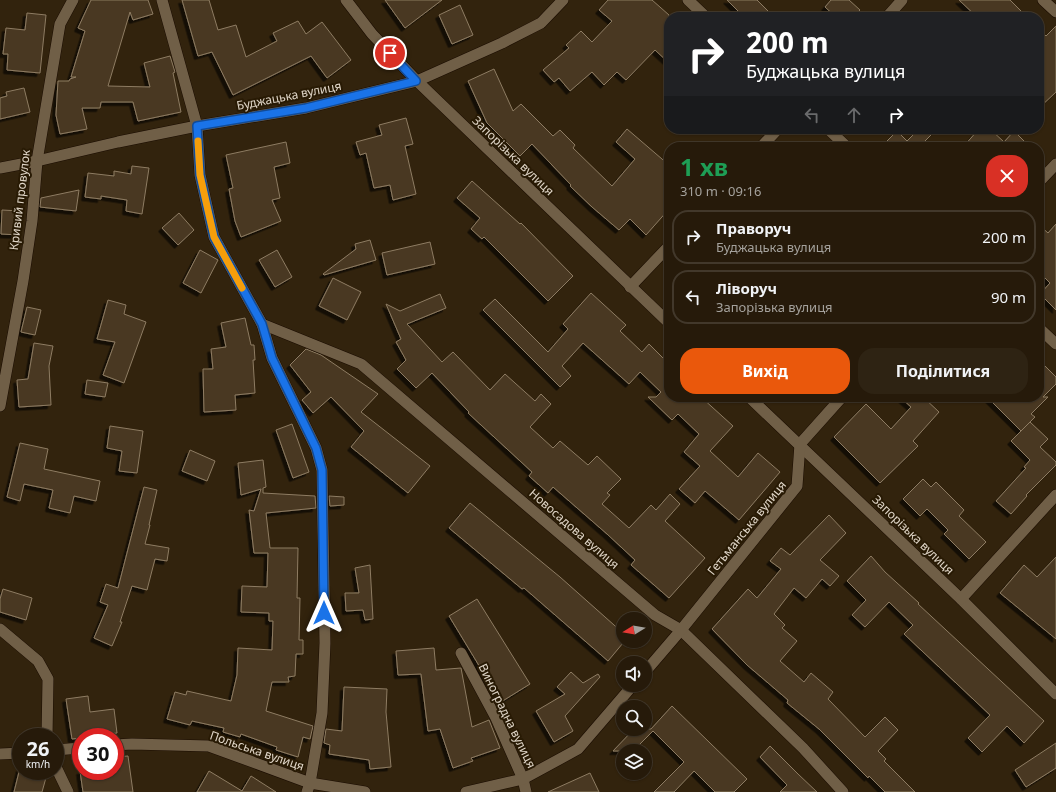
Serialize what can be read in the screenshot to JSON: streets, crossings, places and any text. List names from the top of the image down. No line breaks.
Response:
{"streets":{"street":["Буджацька вулиця","Запорізька вулиця","Кривий провулок","Гетьманська вулиця","Новосадова вулиця","Виноградна вулиця","Польська вулиця"]},"crossings":[["Буджацька вулиця","Запорізька вулиця"],["Буджацька вулиця","Кривий провулок"],["Запорізька вулиця","Гетьманська вулиця"],["Гетьманська вулиця","Новосадова вулиця"]],"north":"left","page":{"turn":["200 m","Буджацька вулиця"],"heading":["1 хв","310 m · 09:16"],"list":[{"name":"Праворуч","note":"Буджацька вулиця","value":"200 m"},{"name":"Ліворуч","note":"Запорізька вулиця","value":"90 m"}],"buttons":["Вихід","Поділитися"],"speed":"26 km/h","limit":"30"}}
